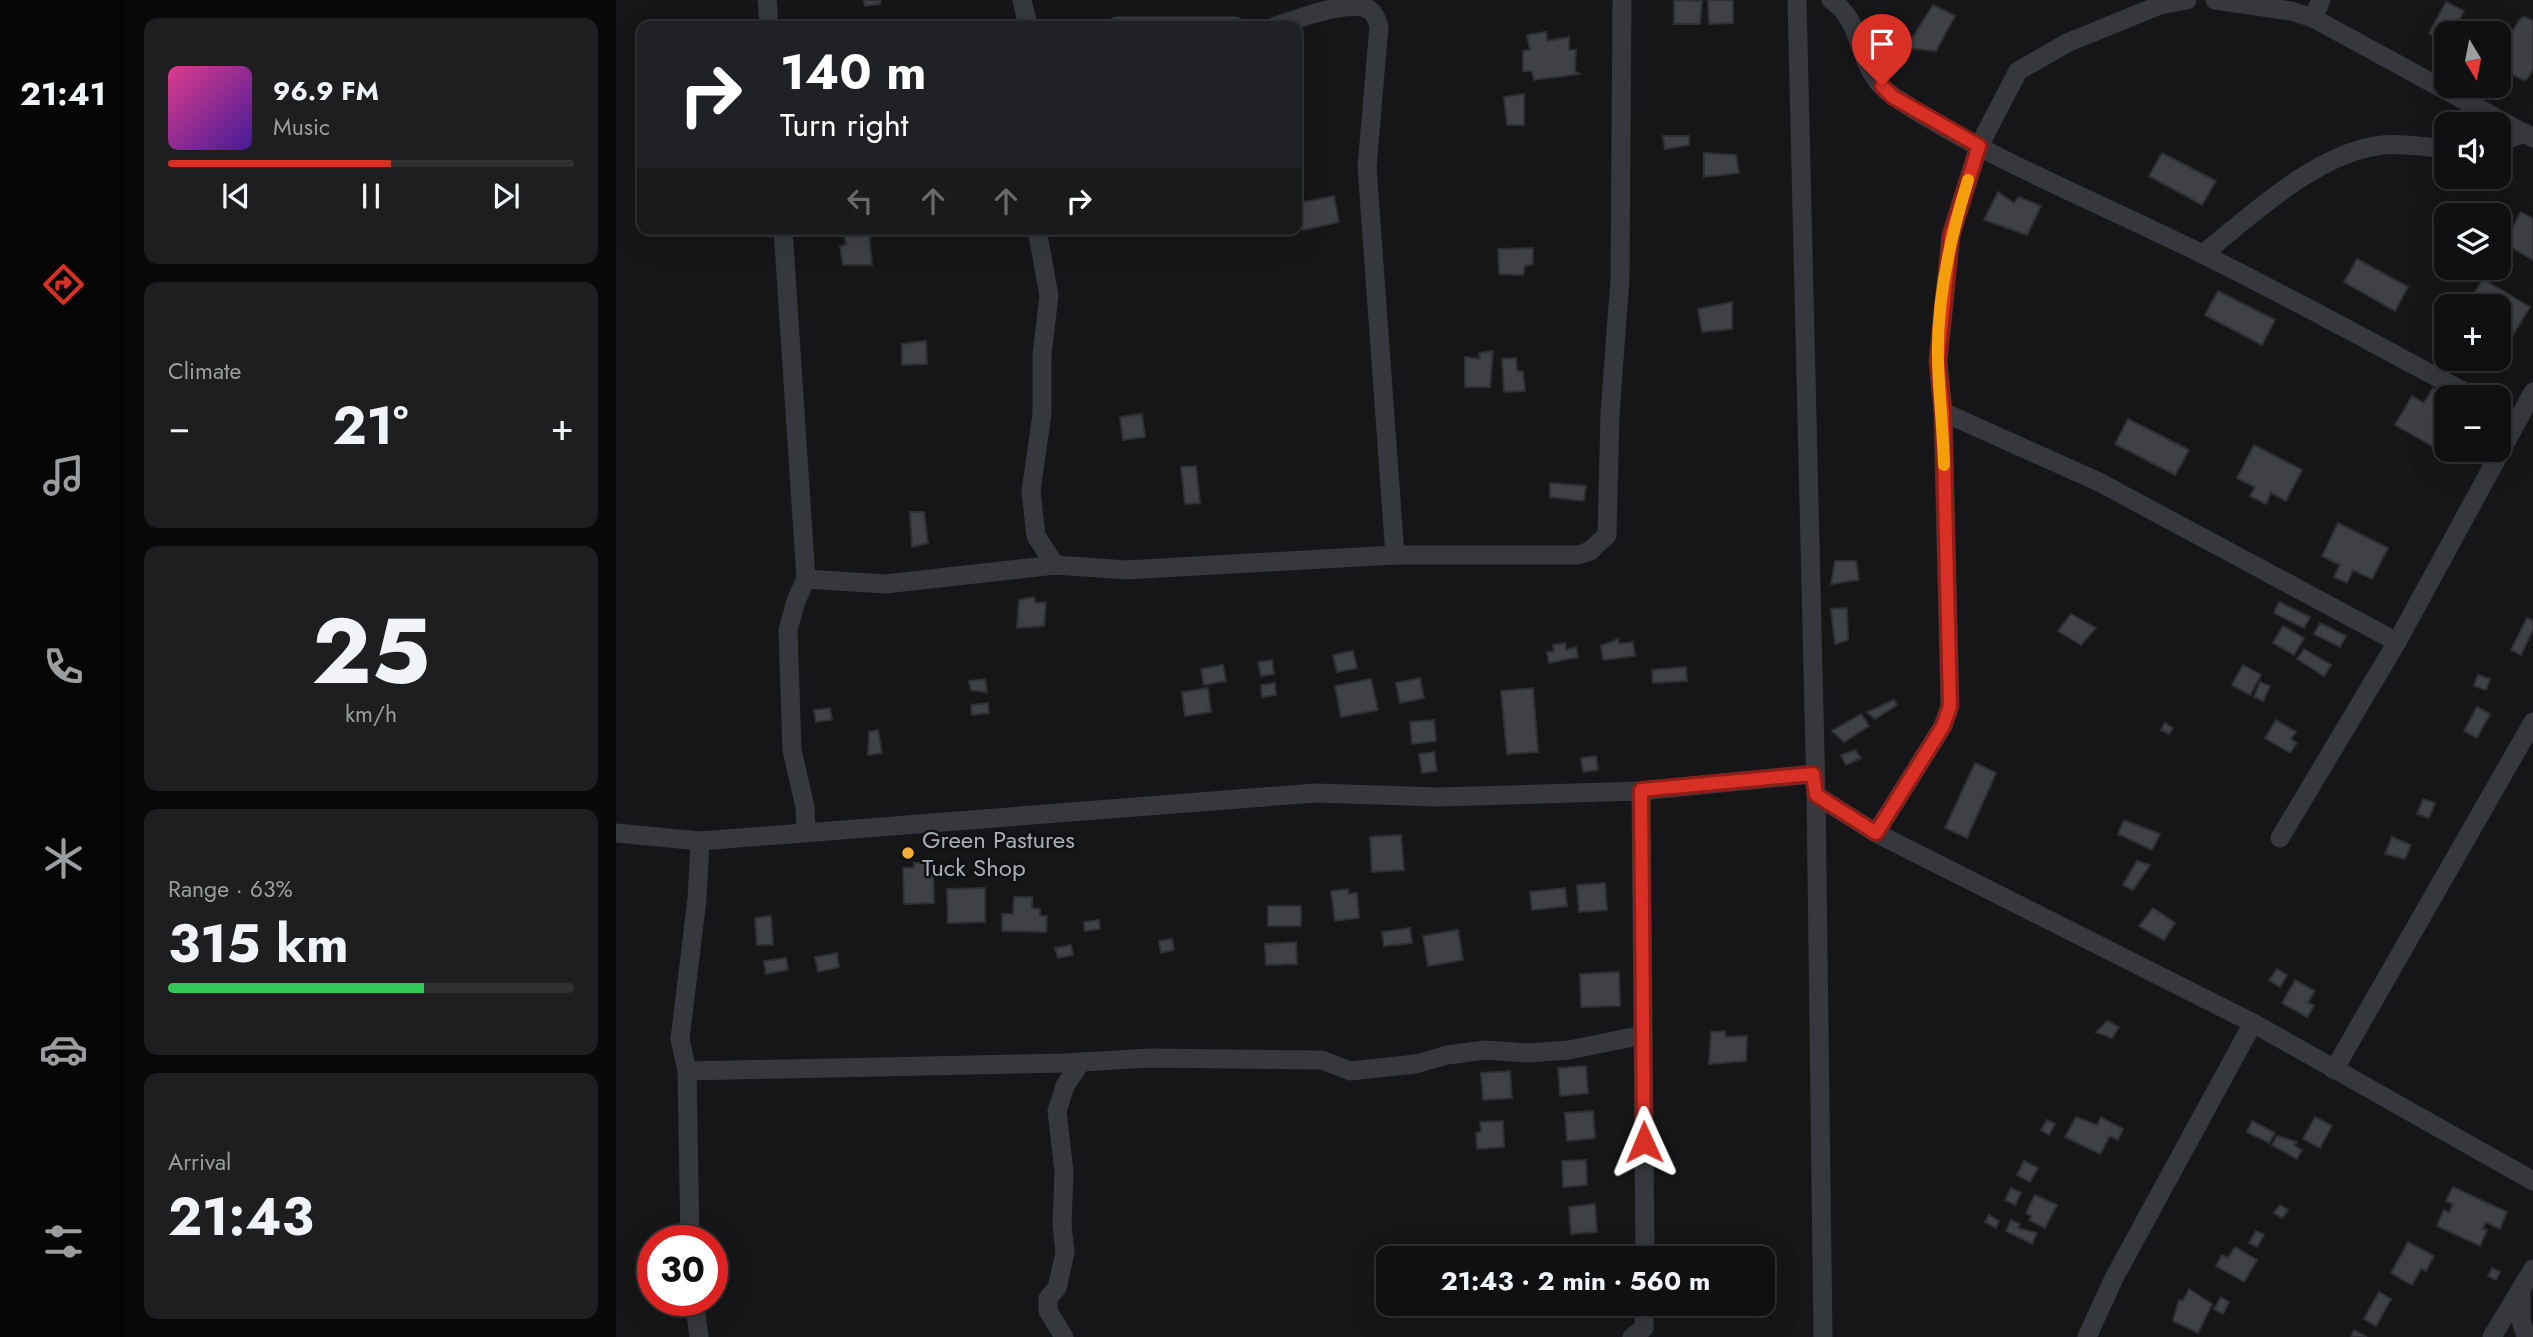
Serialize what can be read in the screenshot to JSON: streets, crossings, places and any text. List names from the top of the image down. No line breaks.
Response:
{"places":["Green Pastures Tuck Shop"],"north":"bottom","page":{"tabs":"21:41","map_buttons":["+","−"],"turn":["140 m","Turn right"],"song":["96.9 FM","Music"],"tile":["Climate",["25","km/h"],["Range · 63%","315 km"],["Arrival","21:43"]],"heat":["−","21°","+"],"limit":"30","trip":"21:43 · 2 min · 560 m"}}
